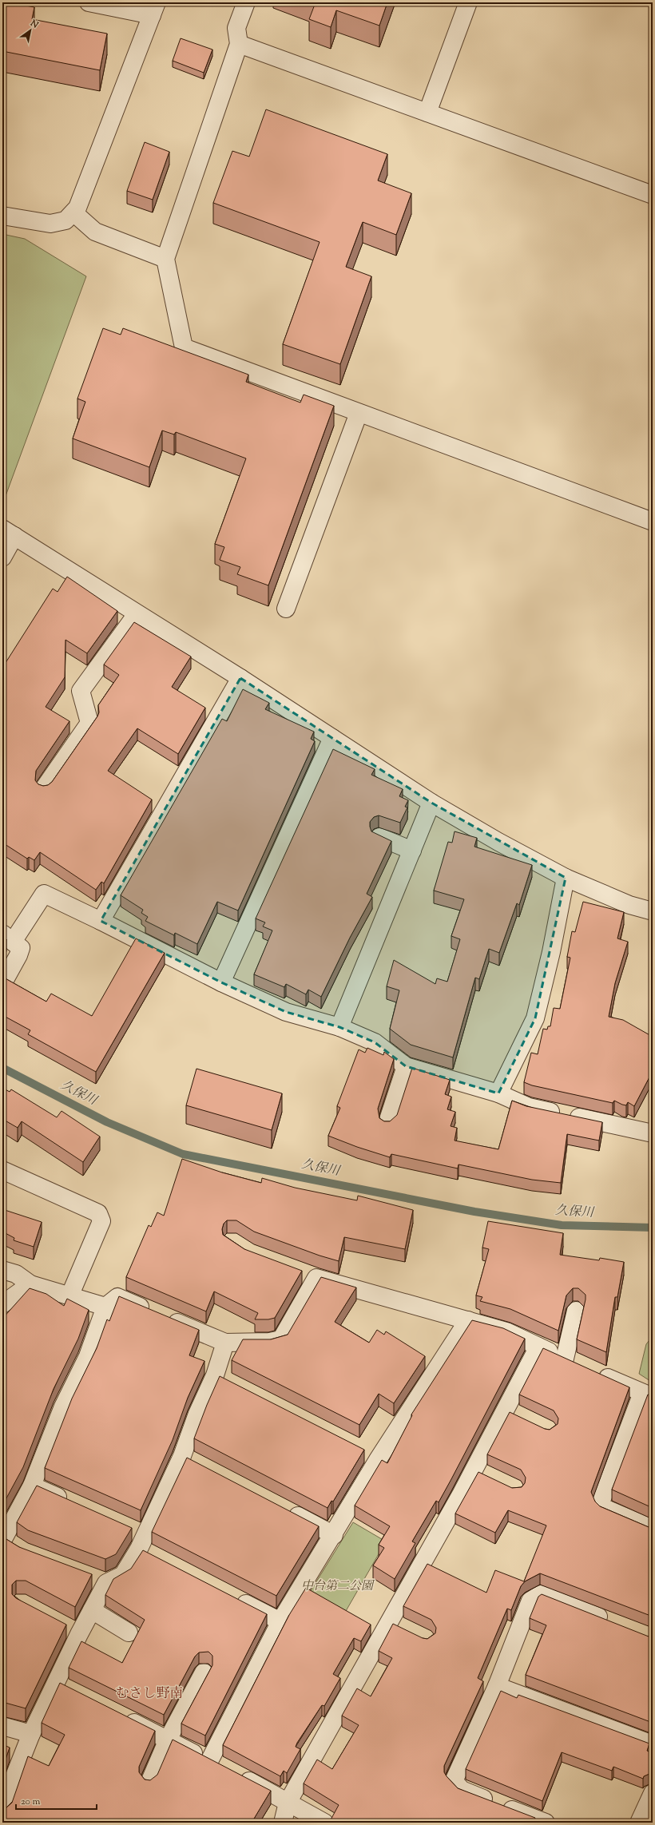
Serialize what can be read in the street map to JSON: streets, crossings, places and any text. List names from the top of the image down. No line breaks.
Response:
{"districts":["むさし野南"],"water":["久保川"],"parks":["中台第二公園"],"scale_bar":"20 m","north":"top right"}
